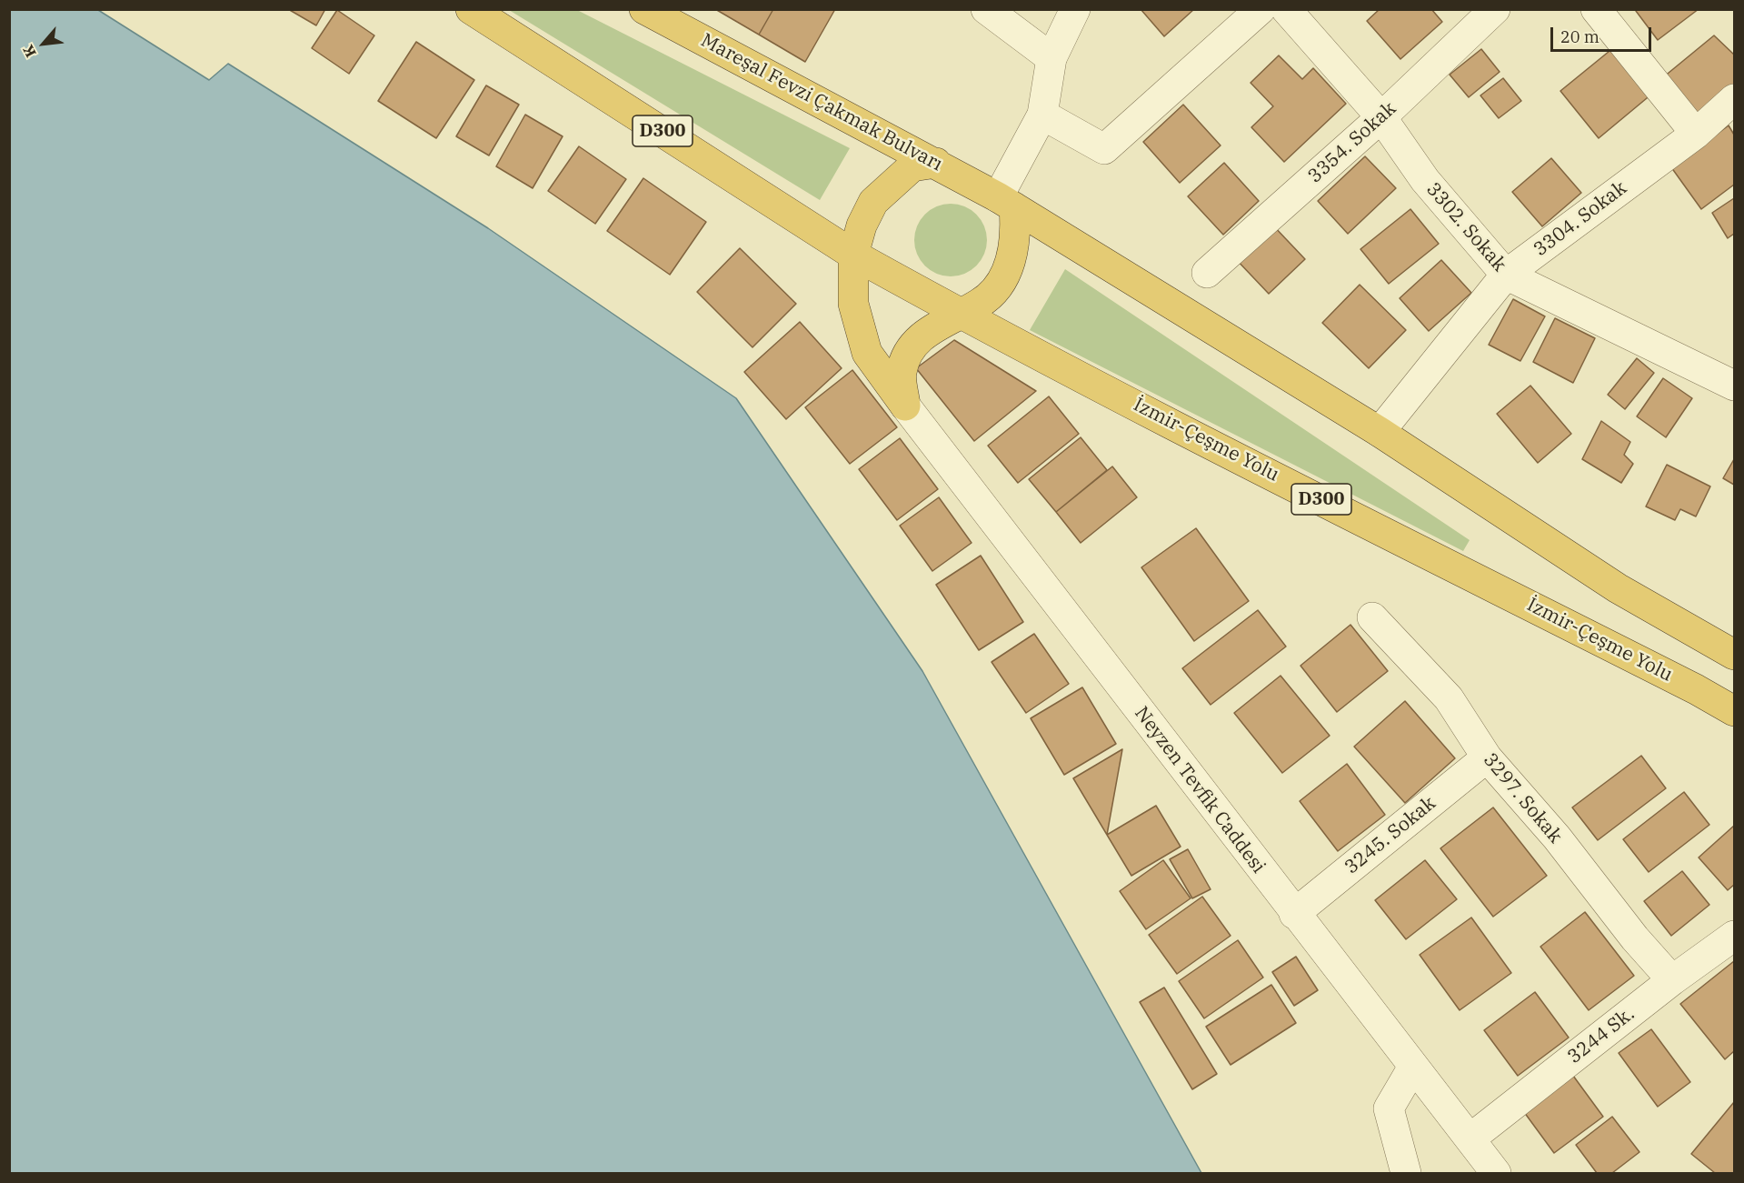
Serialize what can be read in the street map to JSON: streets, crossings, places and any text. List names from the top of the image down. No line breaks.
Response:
{"streets":{"highway":["Mareşal Fevzi Çakmak Bulvarı","D300","İzmir-Çeşme Yolu"],"street":["3354. Sokak","3304. Sokak","3302. Sokak","Neyzen Tevfik Caddesi","3297. Sokak","3245. Sokak","3244 Sk."]},"crossings":[["Mareşal Fevzi Çakmak Bulvarı","D300"],["Mareşal Fevzi Çakmak Bulvarı","İzmir-Çeşme Yolu"],["D300","İzmir-Çeşme Yolu"],["3354. Sokak","3302. Sokak"],["3304. Sokak","3302. Sokak"],["Neyzen Tevfik Caddesi","3245. Sokak"],["Neyzen Tevfik Caddesi","3244 Sk."],["3297. Sokak","3245. Sokak"],["3297. Sokak","3244 Sk."]],"scale_bar":"20 m","north":"bottom left"}
